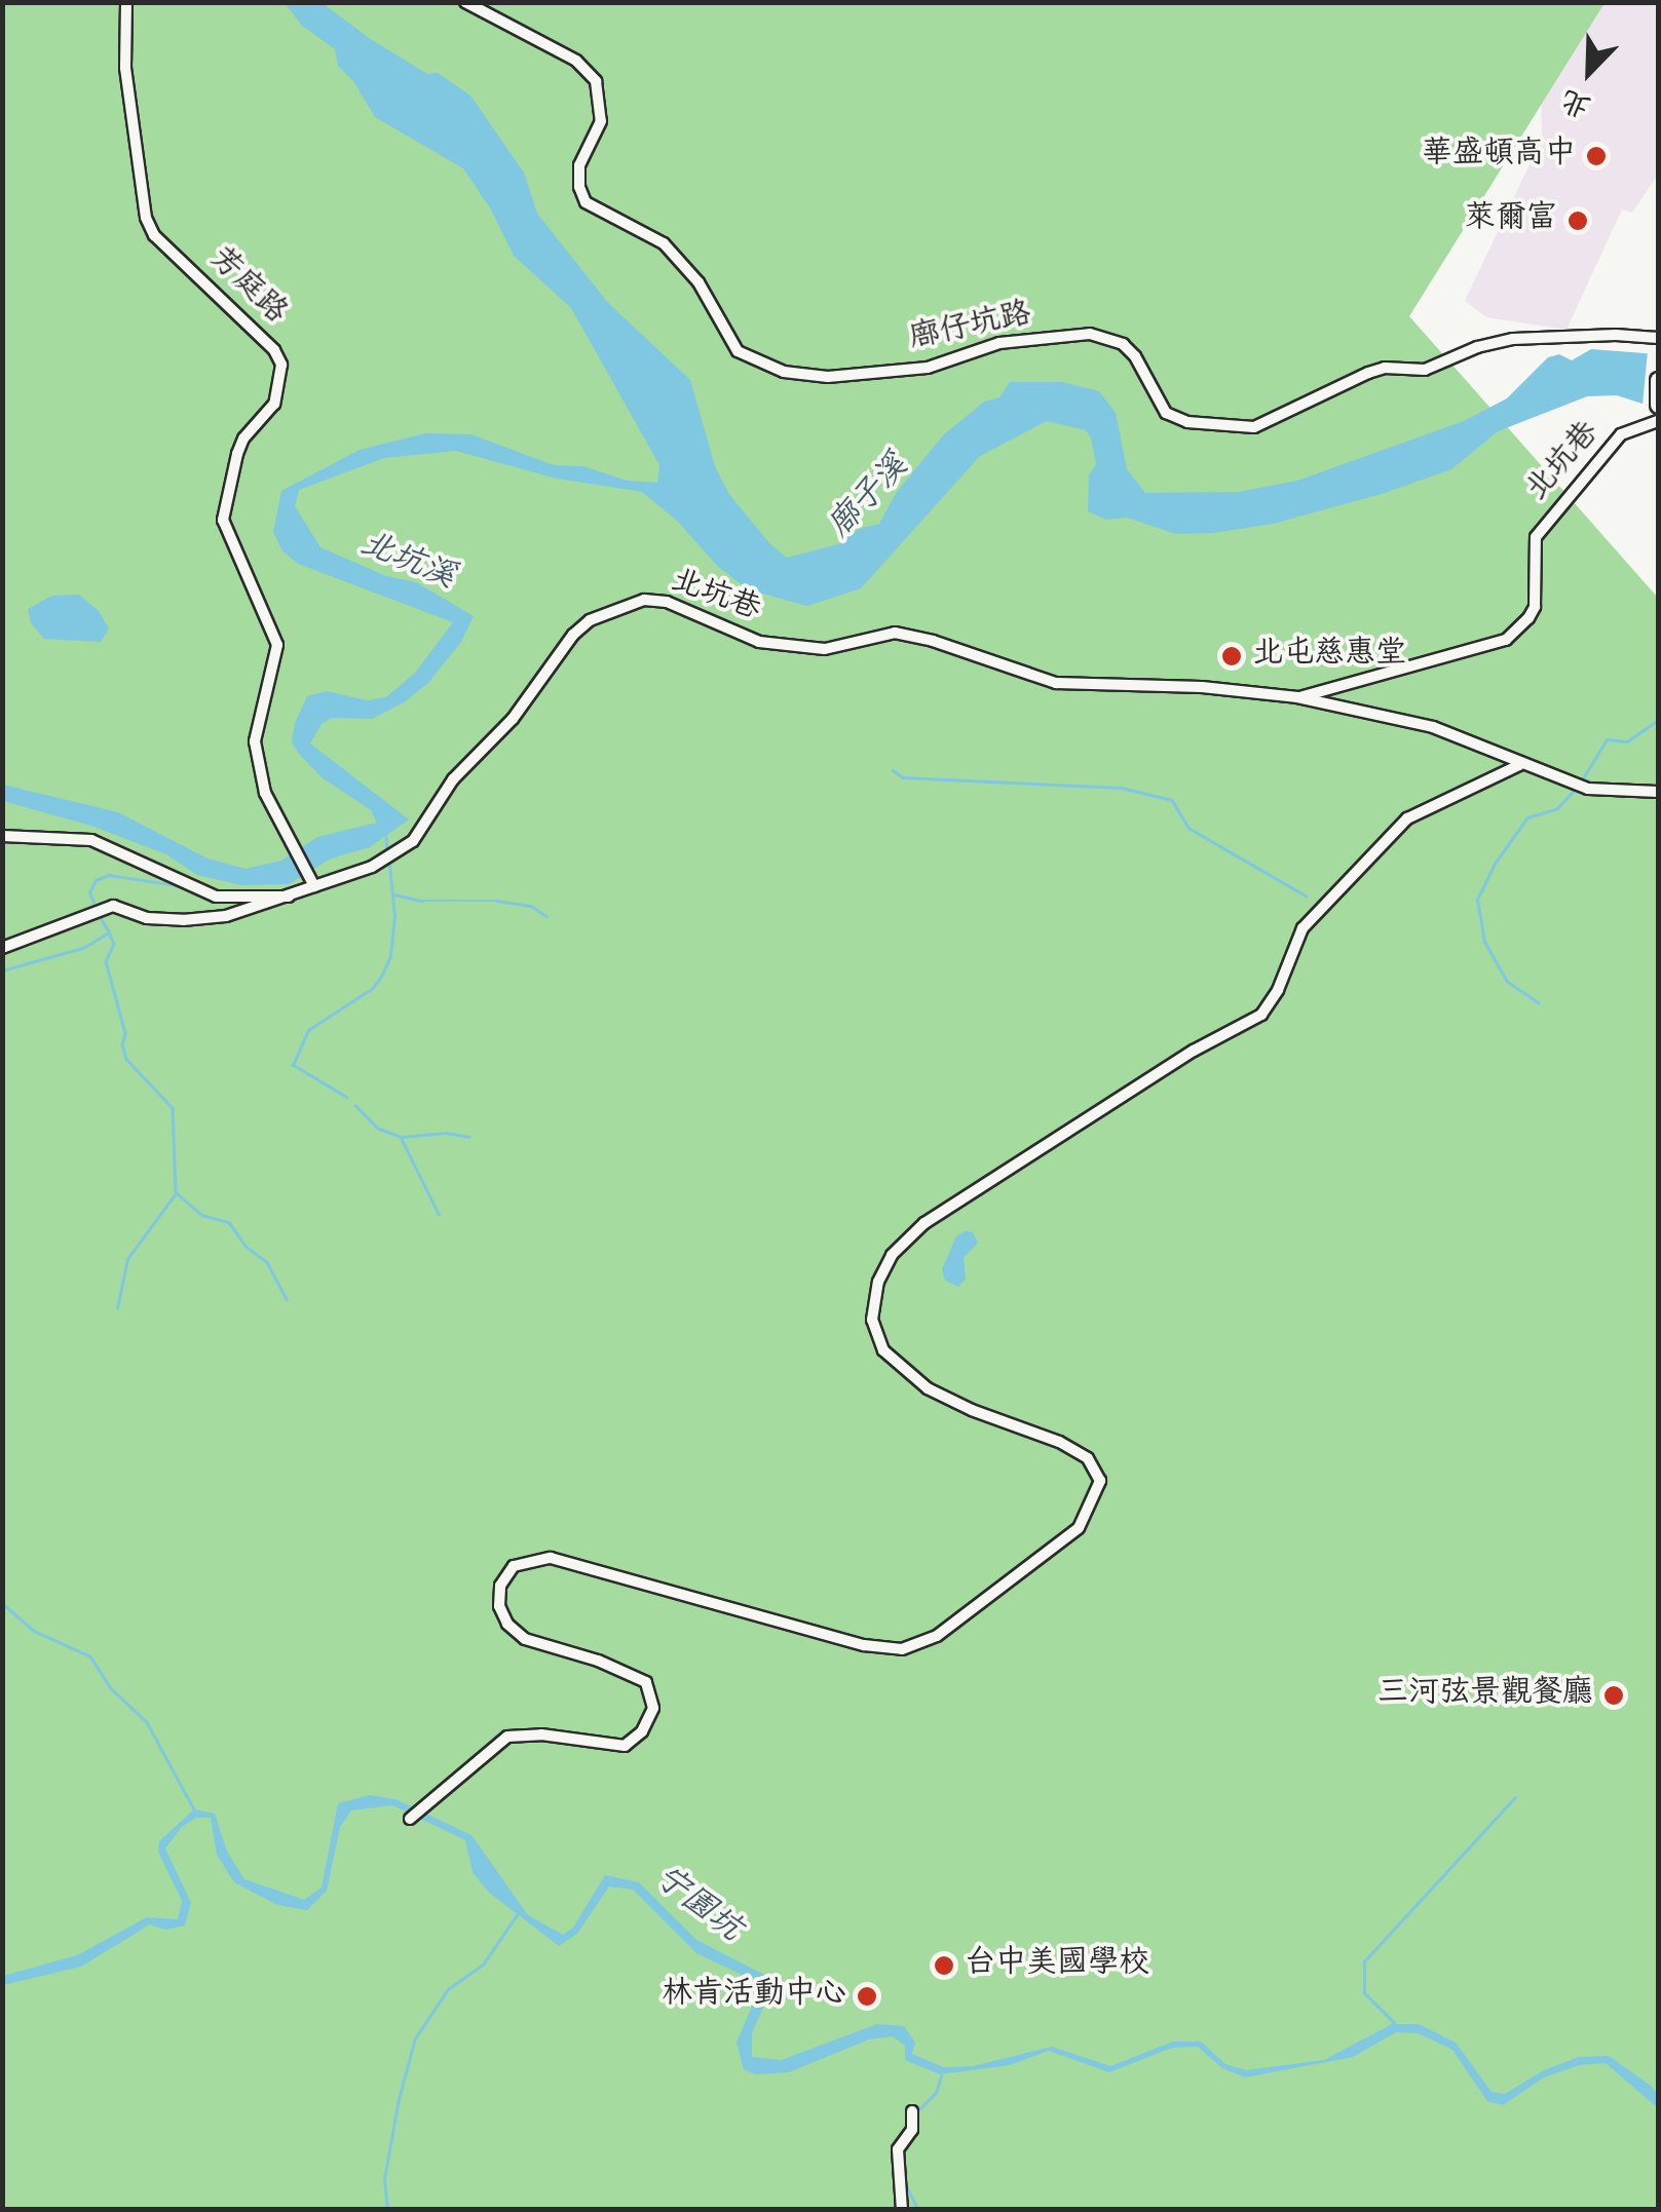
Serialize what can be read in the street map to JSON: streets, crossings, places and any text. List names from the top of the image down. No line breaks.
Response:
{"streets":{"street":["芳庭路","廍仔坑路","北坑巷"]},"crossings":[["芳庭路","北坑巷"]],"water":["廍子溪","北坑溪","宁園坑"],"places":["華盛頓高中","萊爾富","北屯慈惠堂","三河弦景觀餐廳","台中美國學校","林肯活動中心"],"north":"bottom left"}
